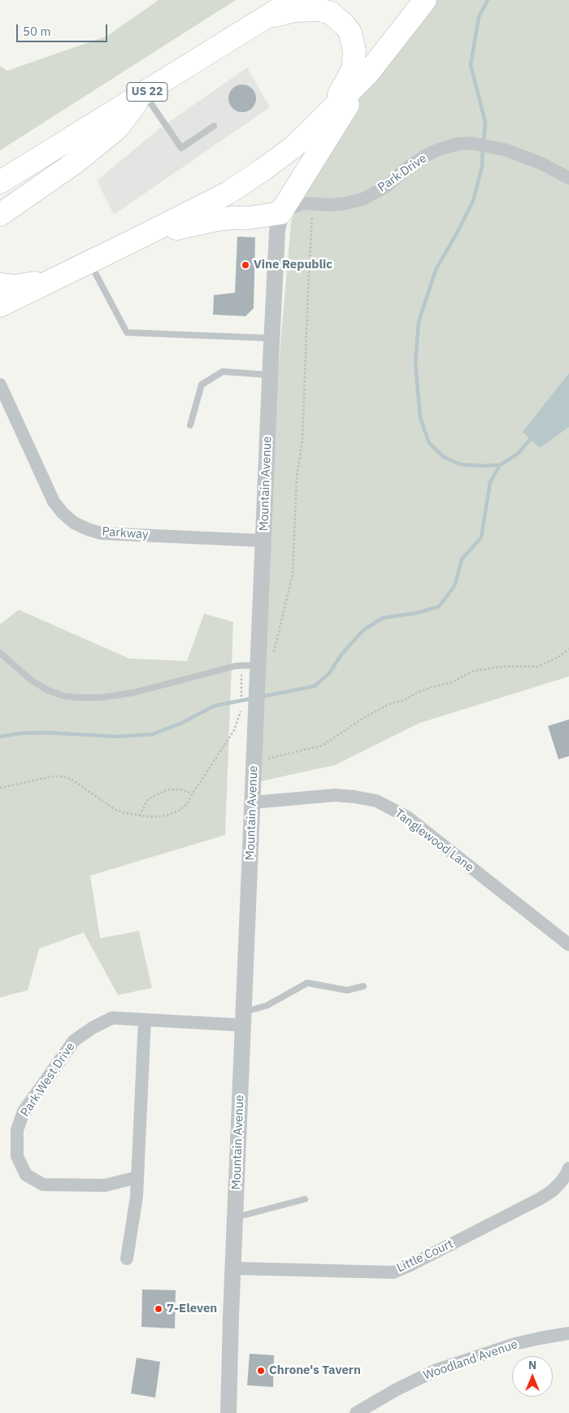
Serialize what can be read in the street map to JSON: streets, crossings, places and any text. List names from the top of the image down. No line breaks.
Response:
{"streets":{"highway":["US 22"],"street":["Park Drive","Mountain Avenue","Parkway","Tanglewood Lane","Park West Drive","Little Court","Woodland Avenue"]},"crossings":[["Park Drive","Mountain Avenue"],["Mountain Avenue","Parkway"],["Mountain Avenue","Tanglewood Lane"],["Mountain Avenue","Park West Drive"],["Mountain Avenue","Little Court"]],"places":["Vine Republic","7-Eleven","Chrone's Tavern"],"scale_bar":"50 m","north":"top"}
